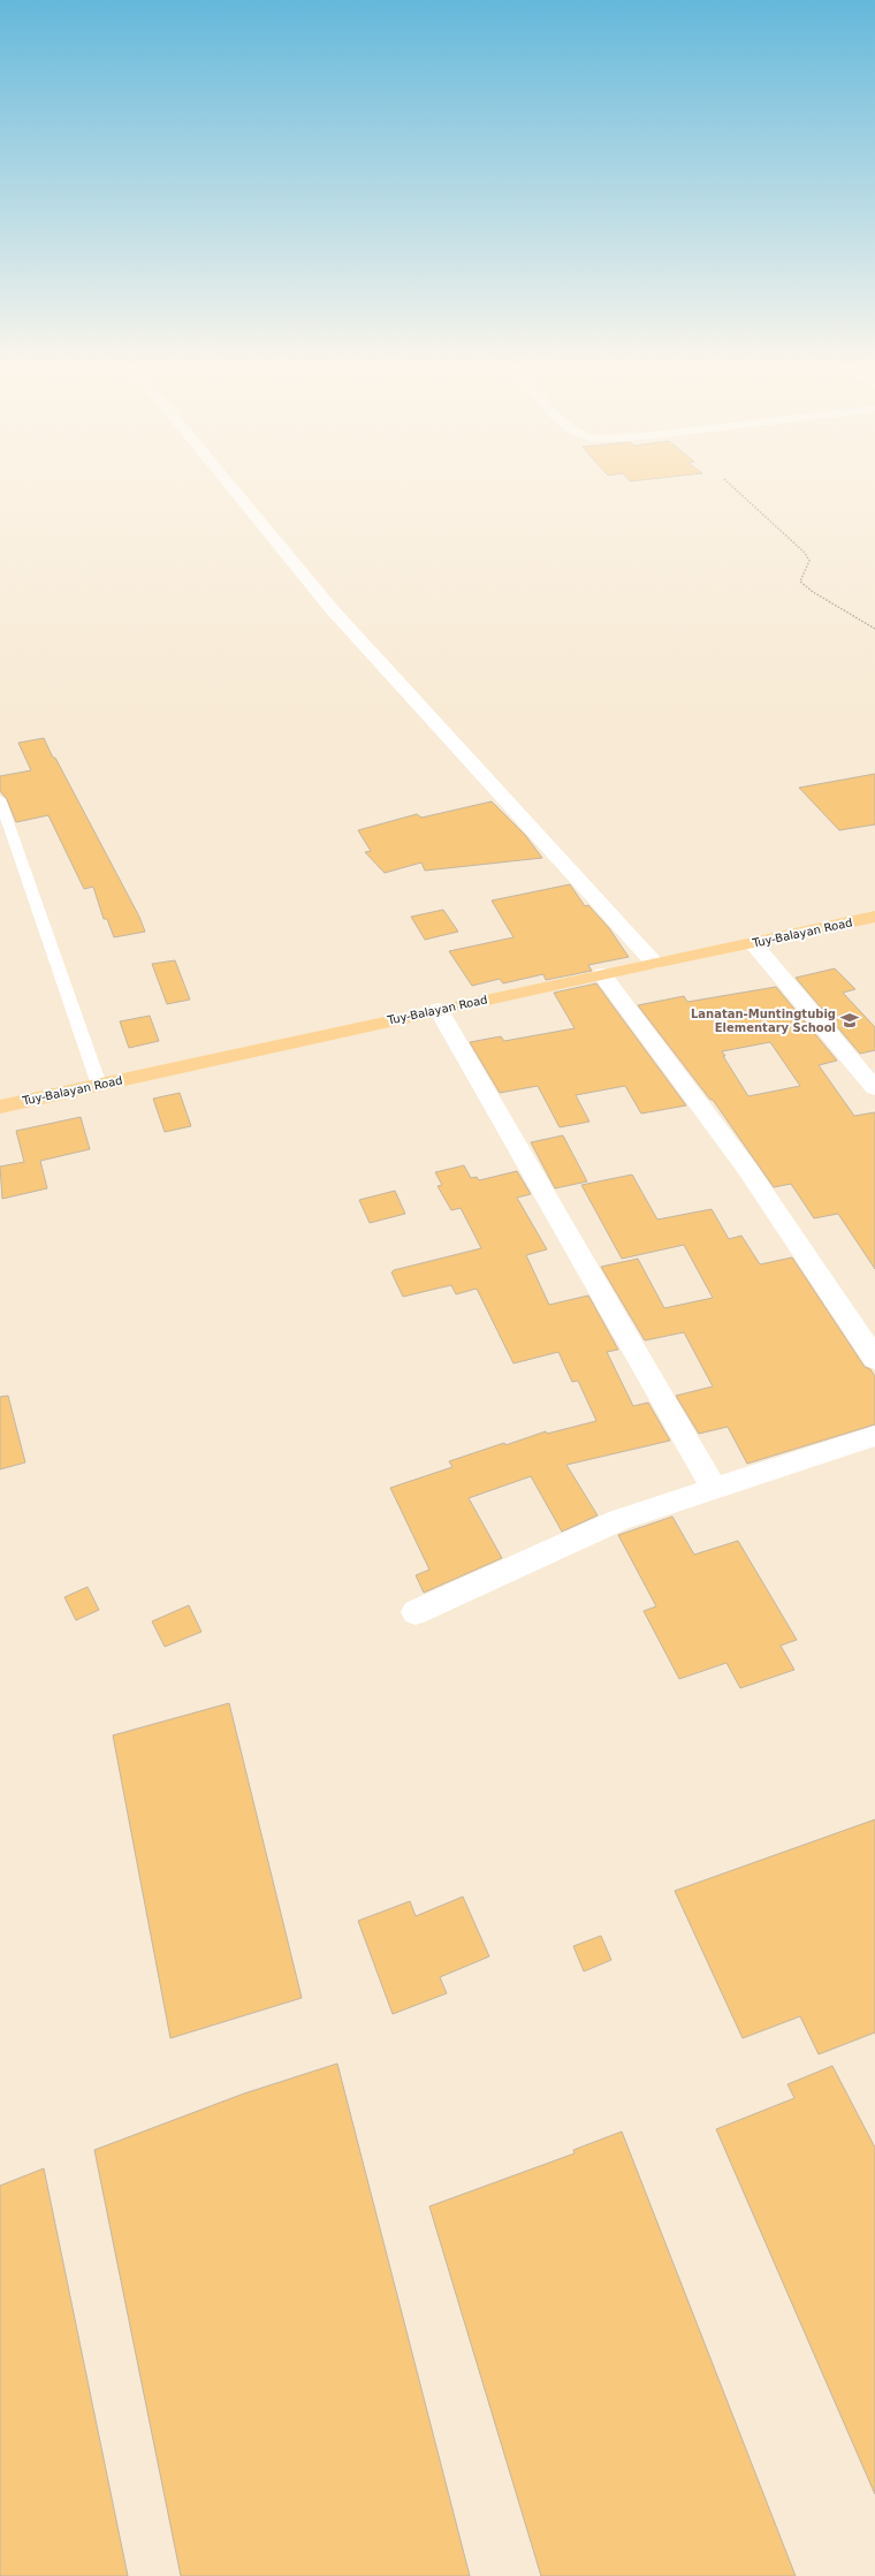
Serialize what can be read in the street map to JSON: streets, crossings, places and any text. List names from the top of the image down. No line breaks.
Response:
{"streets":{"main road":["Tuy-Balayan Road"]},"places":{"school or university":["Lanatan-Muntingtubig Elementary School"]}}
